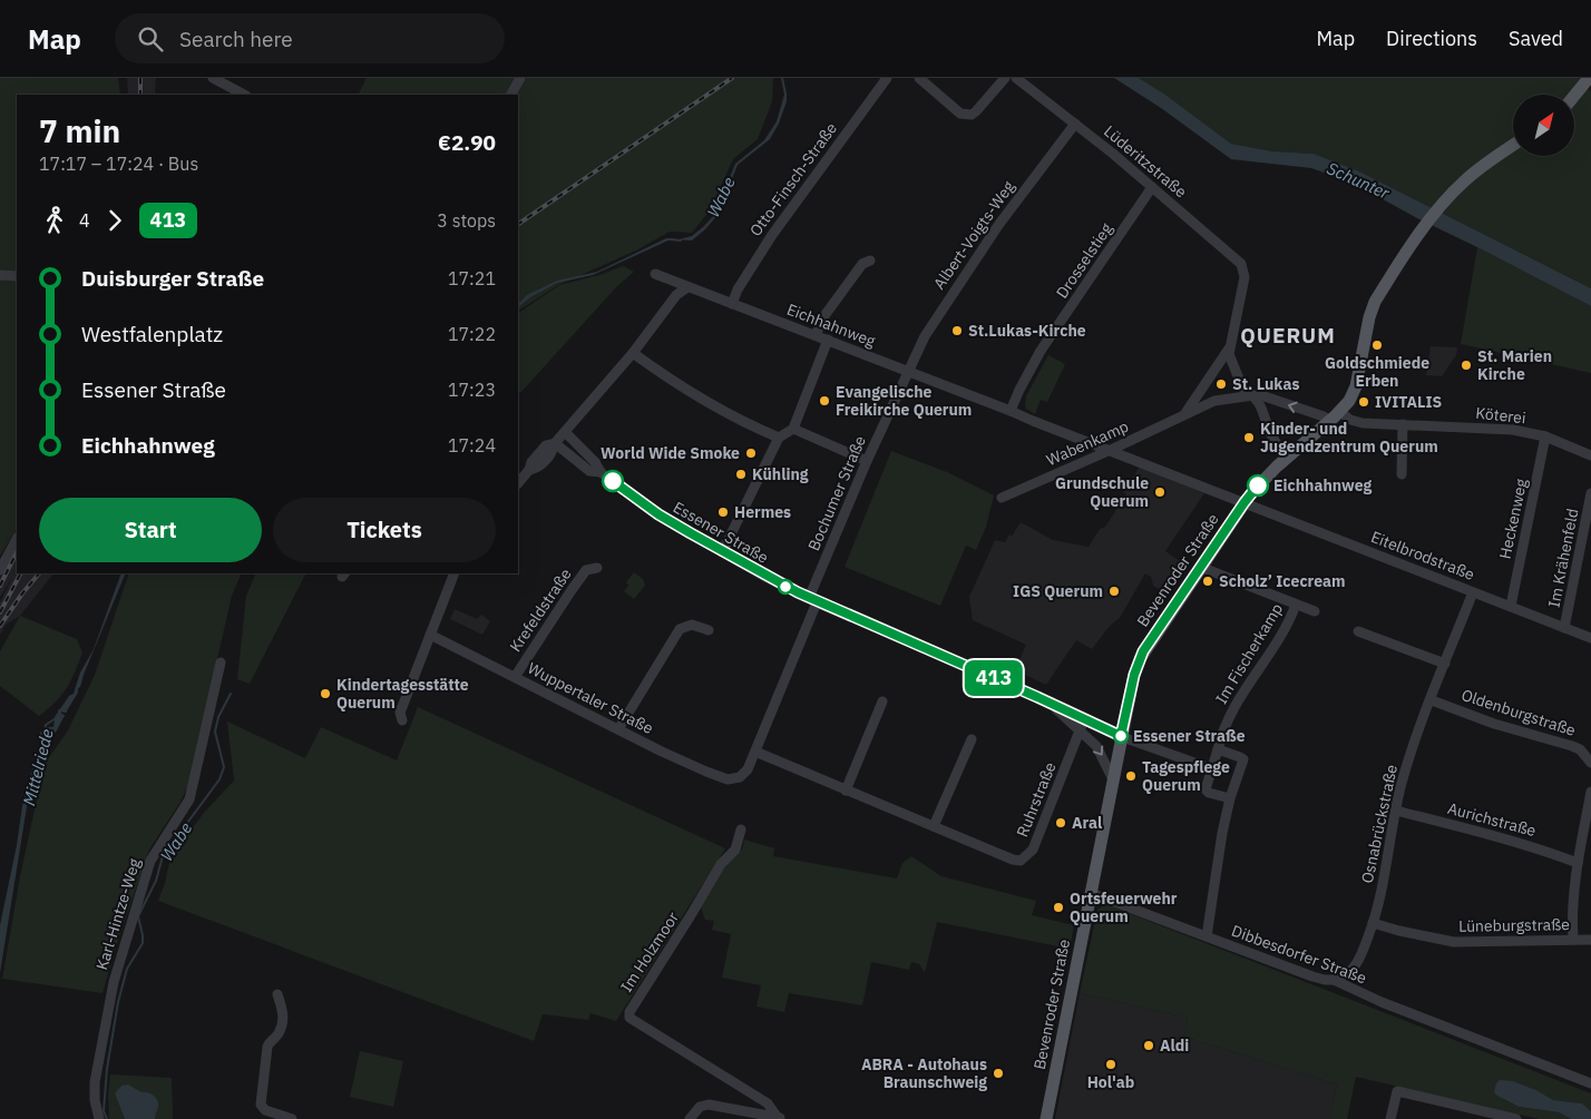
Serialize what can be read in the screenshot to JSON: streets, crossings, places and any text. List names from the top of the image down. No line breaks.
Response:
{"streets":{"main road":["Bevenroder Straße"],"street":["Lüderitzstraße","Otto-Finsch-Straße","Albert-Voigts-Weg","Drosselstieg","Eichhahnweg","Köterei","Wabenkamp","Bochumer Straße","Heckenweg","Essener Straße","Eitelbrodstraße","Im Krähenfeld","Krefeldstraße","Im Fischerkamp","Wuppertaler Straße","Oldenburgstraße","Ruhrstraße","Aurichstraße","Osnabrückstraße","Karl-Hintze-Weg","Lüneburgstraße","Im Holzmoor","Dibbesdorfer Straße"]},"crossings":[["Lüderitzstraße","Albert-Voigts-Weg"],["Lüderitzstraße","Drosselstieg"],["Otto-Finsch-Straße","Eichhahnweg"],["Albert-Voigts-Weg","Eichhahnweg"],["Albert-Voigts-Weg","Bochumer Straße"],["Drosselstieg","Eichhahnweg"],["Eichhahnweg","Wabenkamp"],["Eichhahnweg","Bochumer Straße"],["Eichhahnweg","Eitelbrodstraße"],["Eichhahnweg","Bevenroder Straße"],["Köterei","Heckenweg"],["Köterei","Bevenroder Straße"],["Bochumer Straße","Essener Straße"],["Bochumer Straße","Wuppertaler Straße"],["Bochumer Straße","Ruhrstraße"],["Heckenweg","Eitelbrodstraße"],["Essener Straße","Bevenroder Straße"],["Essener Straße","Ruhrstraße"],["Eitelbrodstraße","Im Krähenfeld"],["Eitelbrodstraße","Bevenroder Straße"],["Eitelbrodstraße","Osnabrückstraße"],["Bevenroder Straße","Dibbesdorfer Straße"],["Krefeldstraße","Wuppertaler Straße"],["Oldenburgstraße","Osnabrückstraße"],["Aurichstraße","Osnabrückstraße"],["Osnabrückstraße","Lüneburgstraße"],["Osnabrückstraße","Dibbesdorfer Straße"]],"districts":["QUERUM"],"water":["Schunter","Wabe","Mittelriede"],"places":["St.Lukas-Kirche","Goldschmiede Erben","St. Marien Kirche","St. Lukas","Evangelische Freikirche Querum","IVITALIS","Kinder- und Jugendzentrum Querum","World Wide Smoke","Kühling","Eichhahnweg","Grundschule Querum","Hermes","Scholz’ Icecream","IGS Querum","Kindertagesstätte Querum","Essener Straße","Tagespflege Querum","Aral","Ortsfeuerwehr Querum","Aldi","Hol'ab","ABRA - Autohaus Braunschweig"],"lines":["bus line 413"],"north":"top right","page":{"header":"Map","search":"Search here","nav":["Map","Directions","Saved"],"on_map":"413","heading":["7 min","17:17 – 17:24 · Bus","€2.90"],"legs":["4","413","3 stops"],"list":[{"name":"Duisburger Straße","value":"17:21"},{"name":"Westfalenplatz","value":"17:22"},{"name":"Essener Straße","value":"17:23"},{"name":"Eichhahnweg","value":"17:24"}],"buttons":["Start","Tickets"]}}
